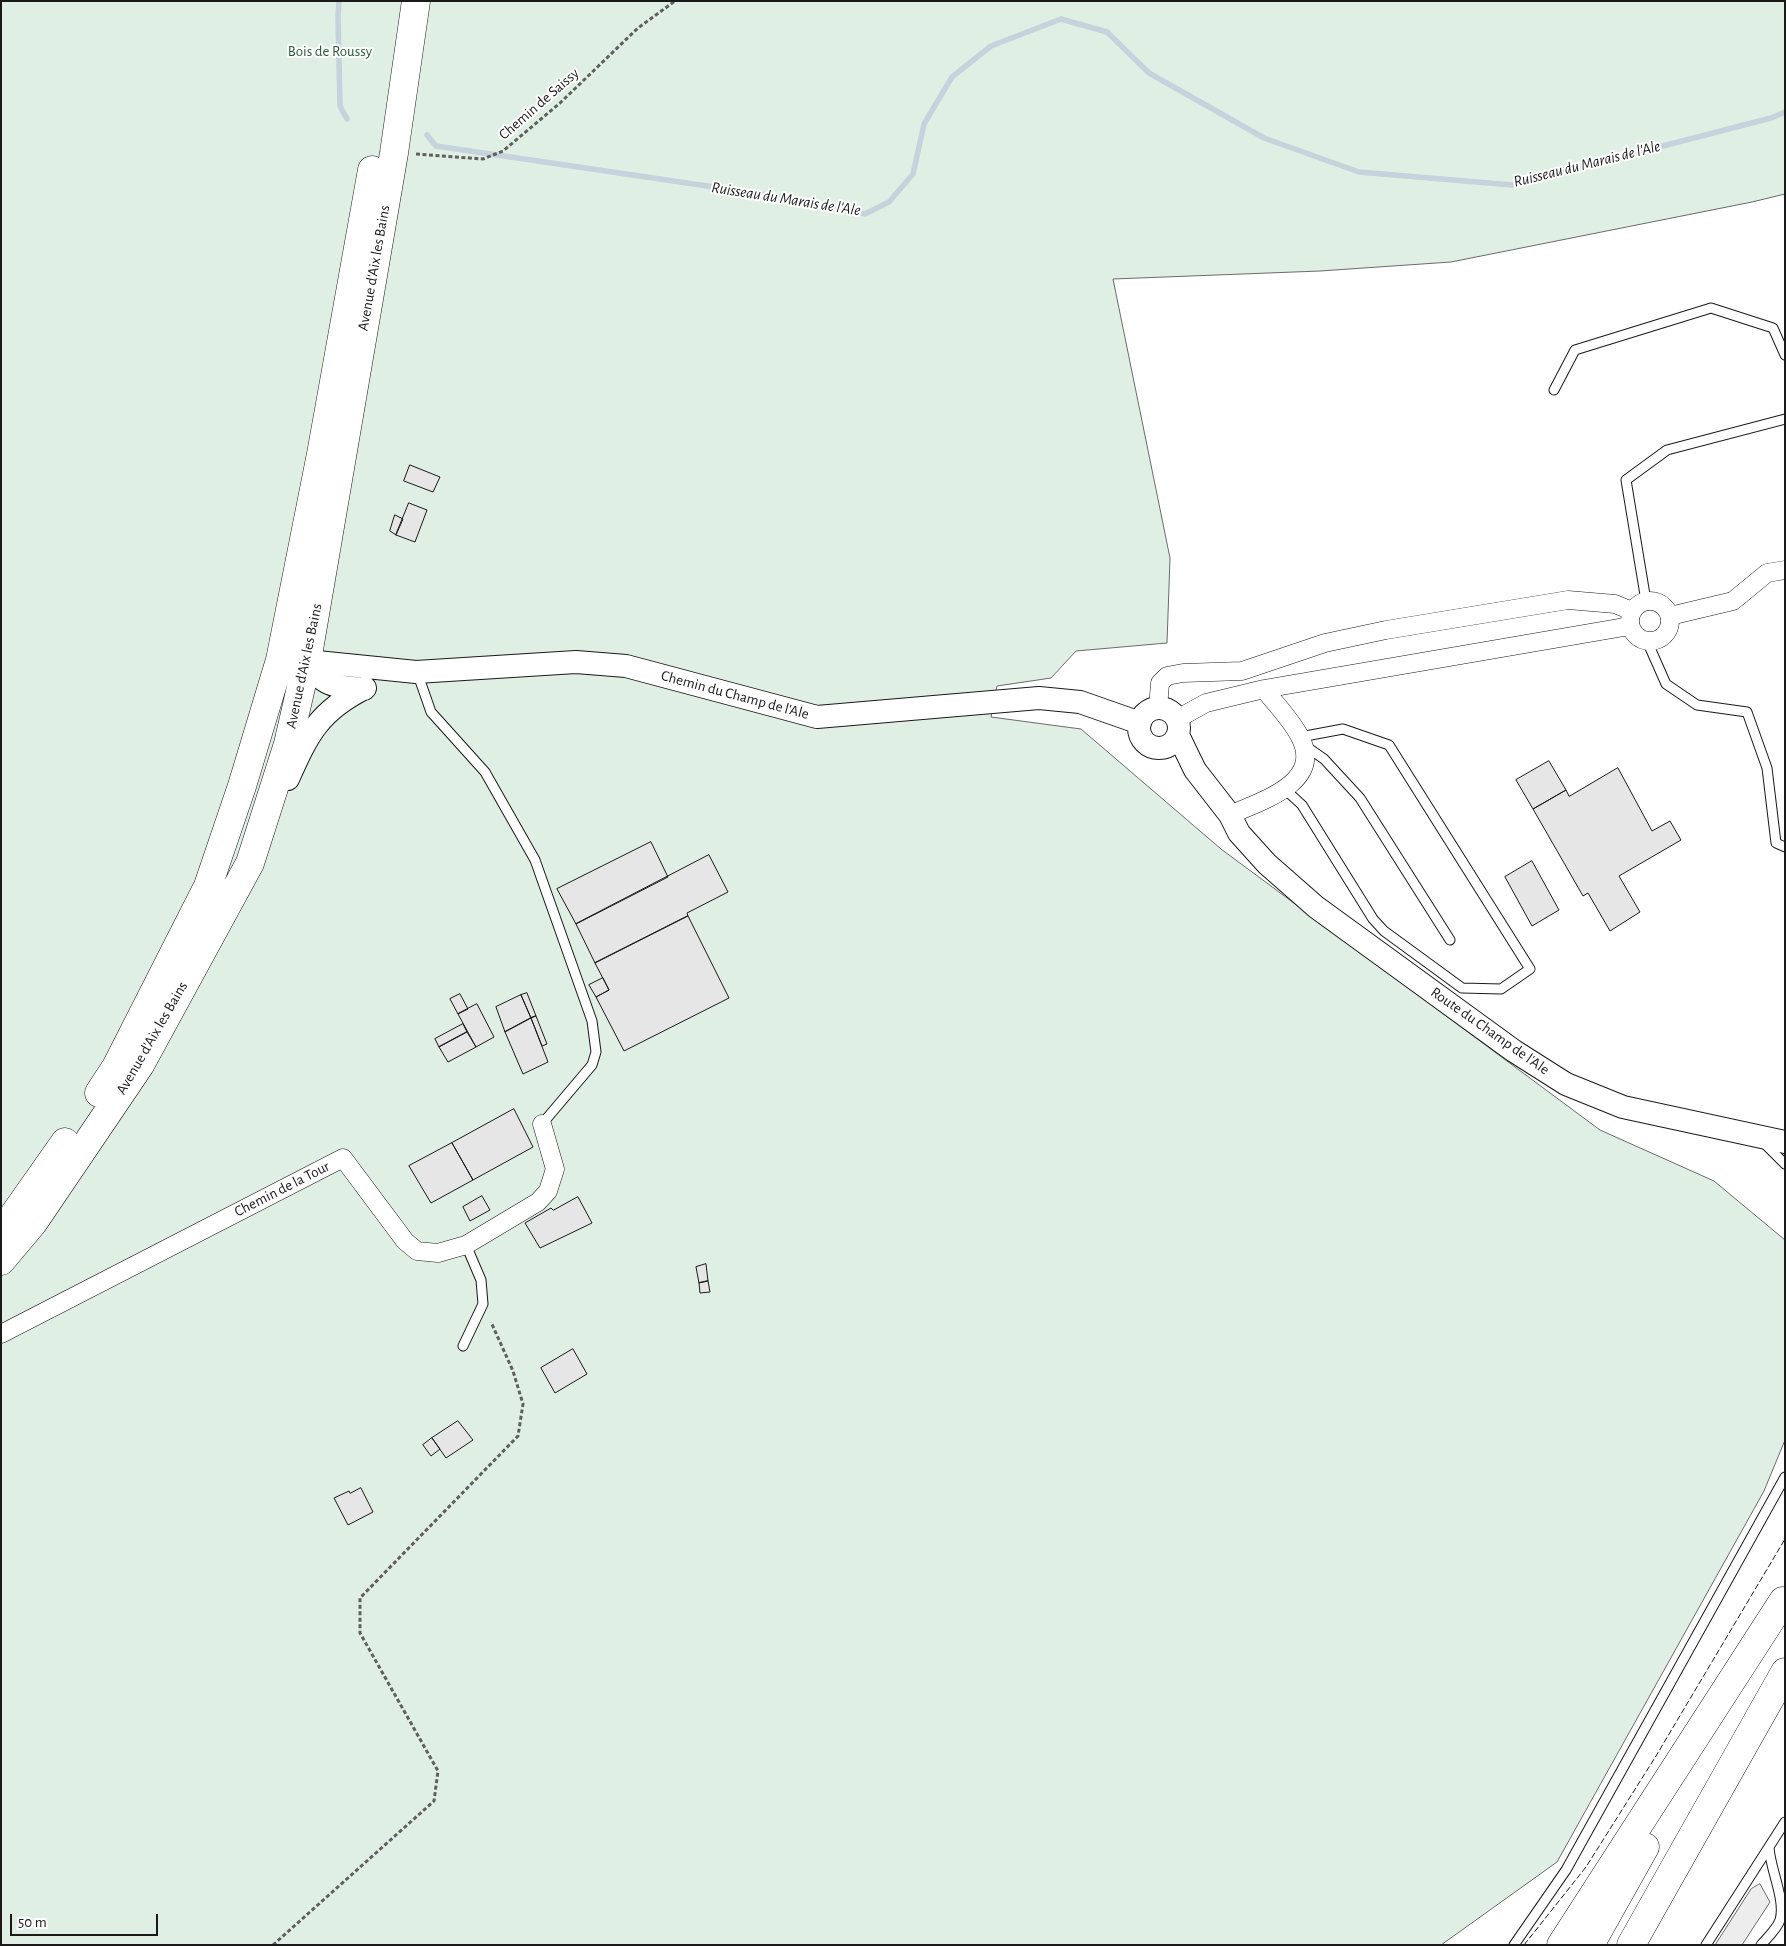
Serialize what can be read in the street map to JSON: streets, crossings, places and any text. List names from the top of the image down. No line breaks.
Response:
{"streets":{"main road":["Avenue d'Aix les Bains"],"street":["Chemin du Champ de l'Ale","Route du Champ de l'Ale","Chemin de la Tour"],"path":["Chemin de Saissy"]},"crossings":[["Chemin de Saissy","Avenue d'Aix les Bains"],["Chemin du Champ de l'Ale","Route du Champ de l'Ale"]],"water":["Ruisseau du Marais de l'Ale"],"parks":["Bois de Roussy"],"scale_bar":"50 m"}
